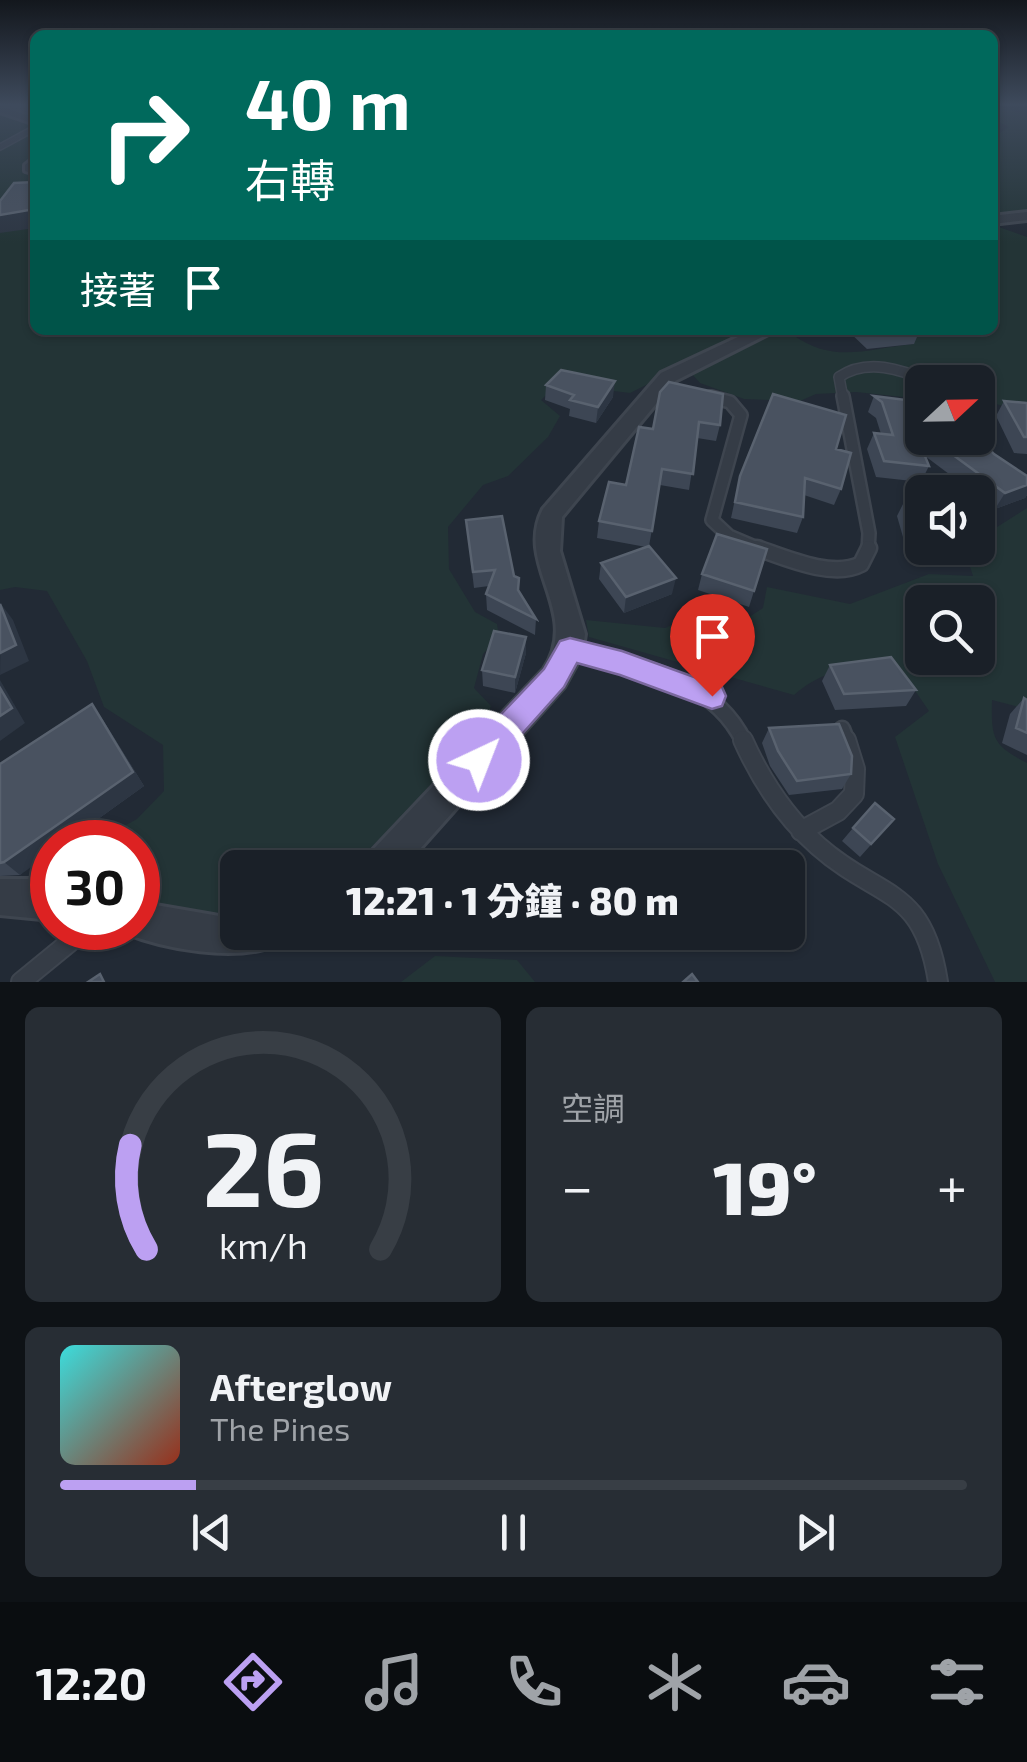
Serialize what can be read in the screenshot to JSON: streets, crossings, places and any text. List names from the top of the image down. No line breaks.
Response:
{"north":"right","page":{"turn":["40 m","右轉"],"then":"接著","limit":"30","trip":"12:21 · 1 分鐘 · 80 m","tile":"空調","heat":["−","19°","+"],"song":["Afterglow","The Pines"],"tabs":"12:20","gauge":["26","km/h"]}}
